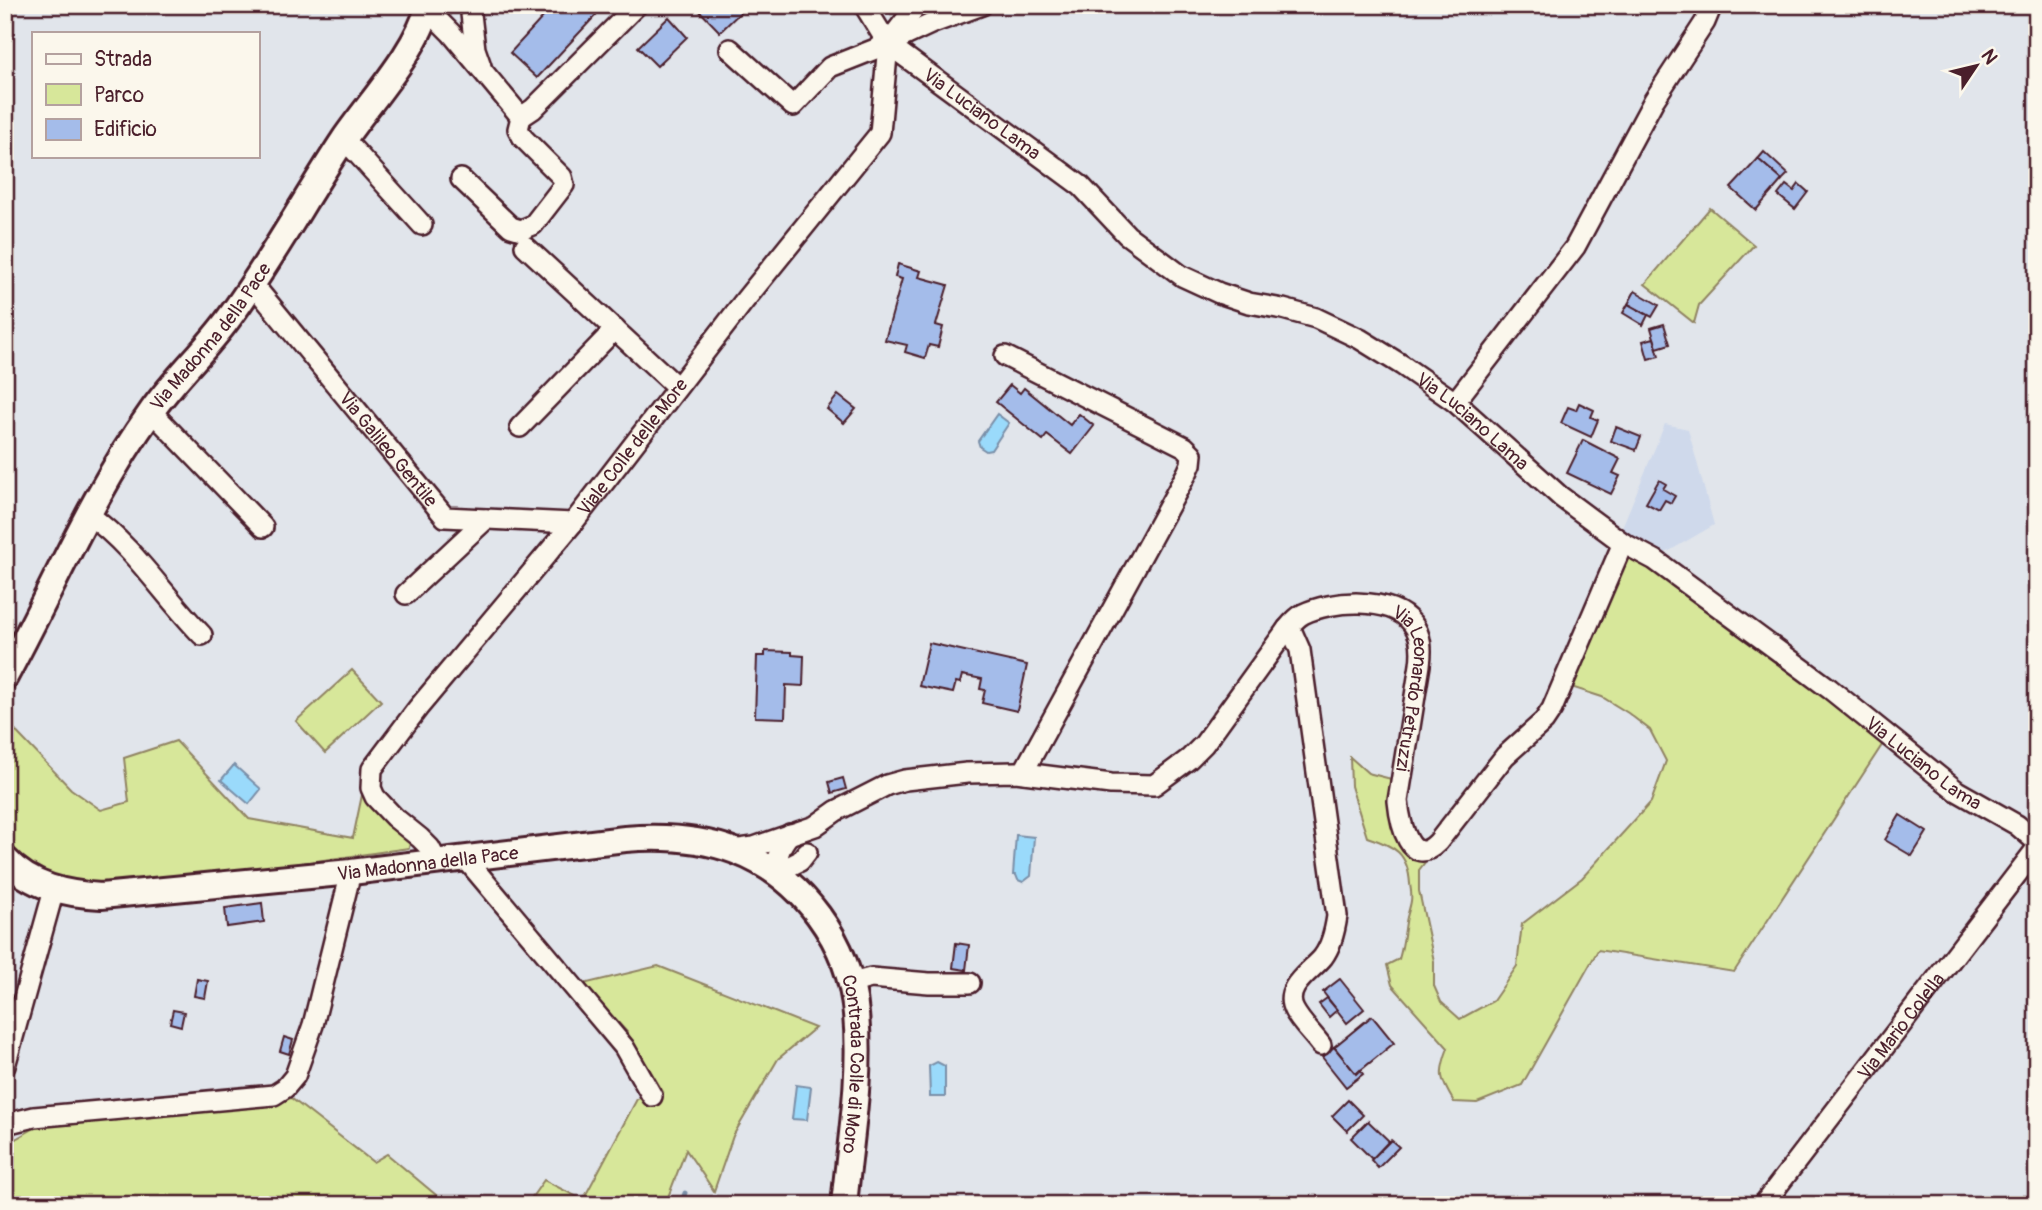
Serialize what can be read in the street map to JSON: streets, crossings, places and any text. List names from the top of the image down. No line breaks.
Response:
{"streets":{"main road":["Via Madonna della Pace","Contrada Colle di Moro"],"street":["Via Luciano Lama","Viale Colle delle More","Via Galileo Gentile","Via Leonardo Petruzzi","Via Mario Colella"]},"crossings":[["Via Luciano Lama","Viale Colle delle More"],["Via Luciano Lama","Via Leonardo Petruzzi"],["Via Madonna della Pace","Viale Colle delle More"],["Via Madonna della Pace","Via Galileo Gentile"],["Via Madonna della Pace","Via Leonardo Petruzzi"],["Via Madonna della Pace","Contrada Colle di Moro"],["Viale Colle delle More","Via Galileo Gentile"]],"legend":["Strada","Parco","Edificio"],"north":"top right"}
